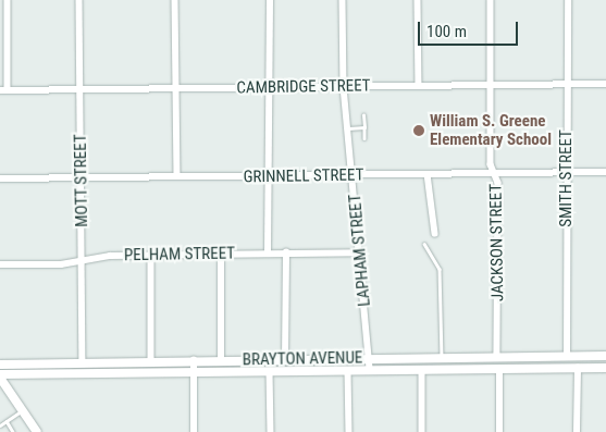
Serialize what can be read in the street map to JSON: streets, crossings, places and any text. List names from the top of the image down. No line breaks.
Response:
{"streets":{"main road":["BRAYTON AVENUE"],"street":["CAMBRIDGE STREET","GRINNELL STREET","SMITH STREET","MOTT STREET","JACKSON STREET","LAPHAM STREET","PELHAM STREET"]},"crossings":[["CAMBRIDGE STREET","SMITH STREET"],["CAMBRIDGE STREET","MOTT STREET"],["CAMBRIDGE STREET","JACKSON STREET"],["CAMBRIDGE STREET","LAPHAM STREET"],["GRINNELL STREET","SMITH STREET"],["GRINNELL STREET","MOTT STREET"],["GRINNELL STREET","JACKSON STREET"],["GRINNELL STREET","LAPHAM STREET"],["SMITH STREET","BRAYTON AVENUE"],["MOTT STREET","PELHAM STREET"],["MOTT STREET","BRAYTON AVENUE"],["JACKSON STREET","BRAYTON AVENUE"],["LAPHAM STREET","PELHAM STREET"],["LAPHAM STREET","BRAYTON AVENUE"]],"places":["William S. Greene Elementary School"],"scale_bar":"100 m"}
